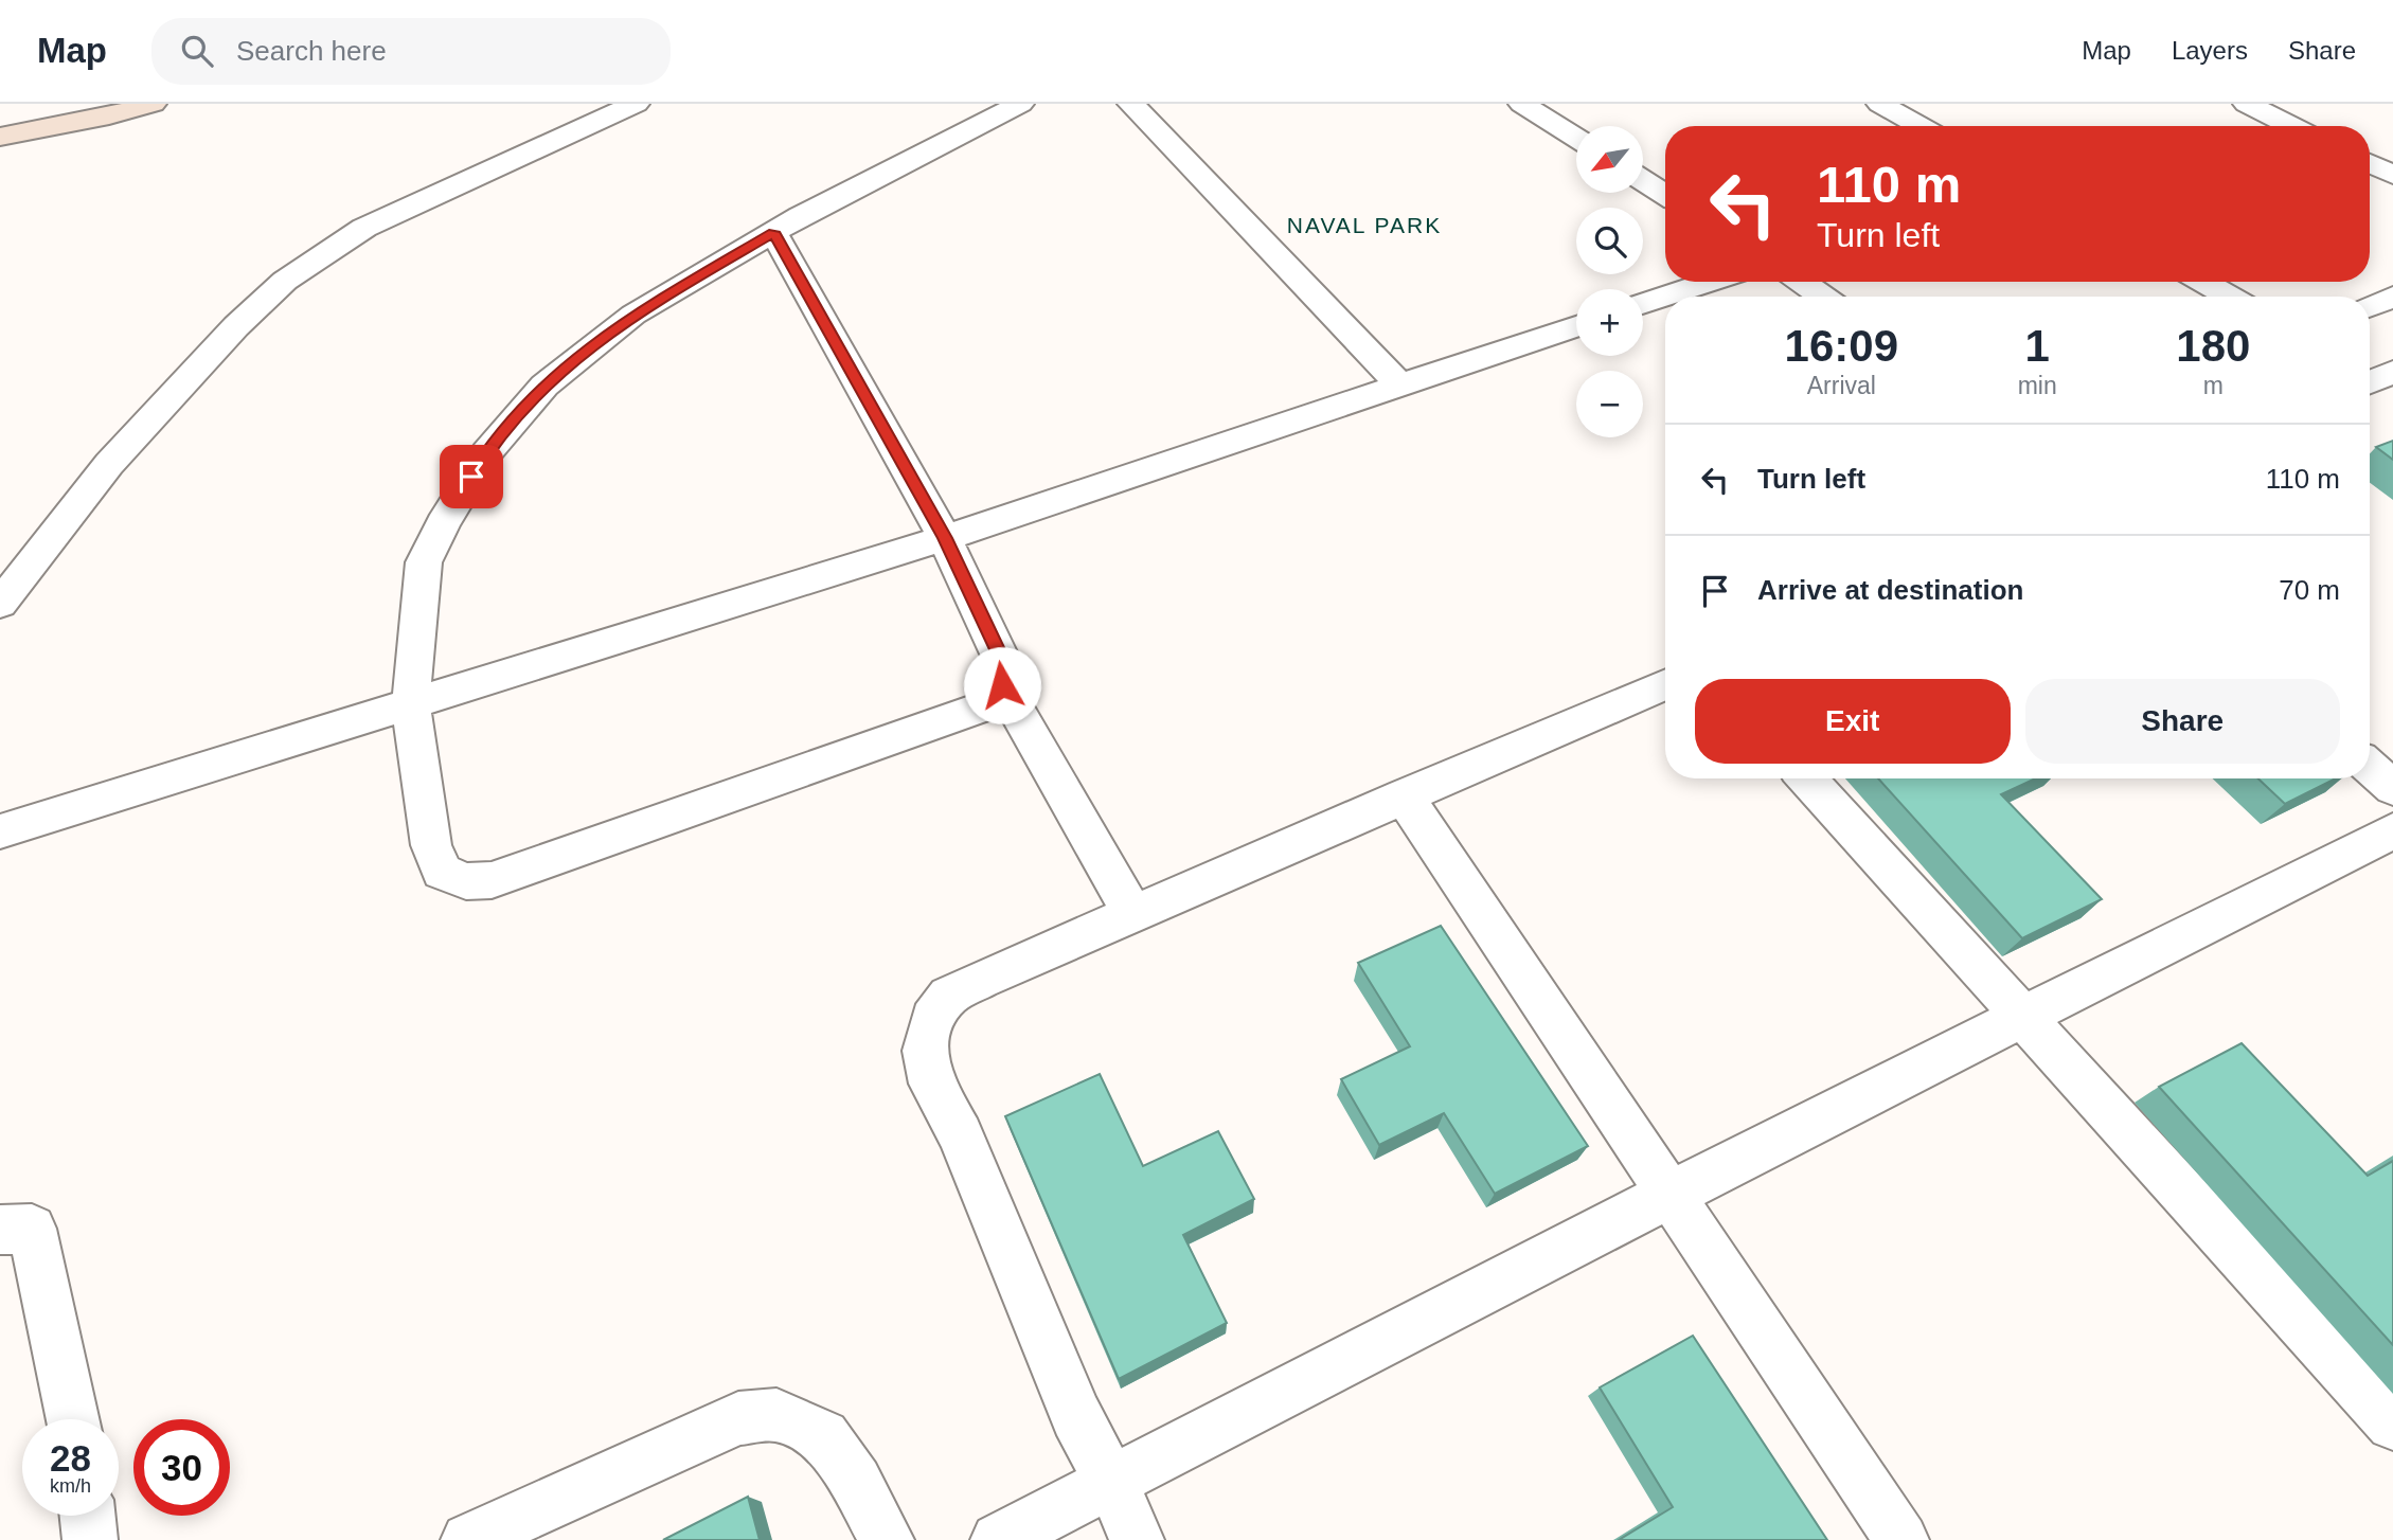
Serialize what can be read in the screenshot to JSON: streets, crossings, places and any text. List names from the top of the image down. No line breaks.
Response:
{"districts":["NAVAL PARK"],"north":"bottom left","page":{"header":"Map","search":"Search here","nav":["Map","Layers","Share"],"map_buttons":["+","−"],"turn":["110 m","Turn left"],"eta":["16:09","Arrival","1","min","180","m"],"list":[{"name":"Turn left","value":"110 m"},{"name":"Arrive at destination","value":"70 m"}],"buttons":["Exit","Share"],"speed":"28 km/h","limit":"30"}}
